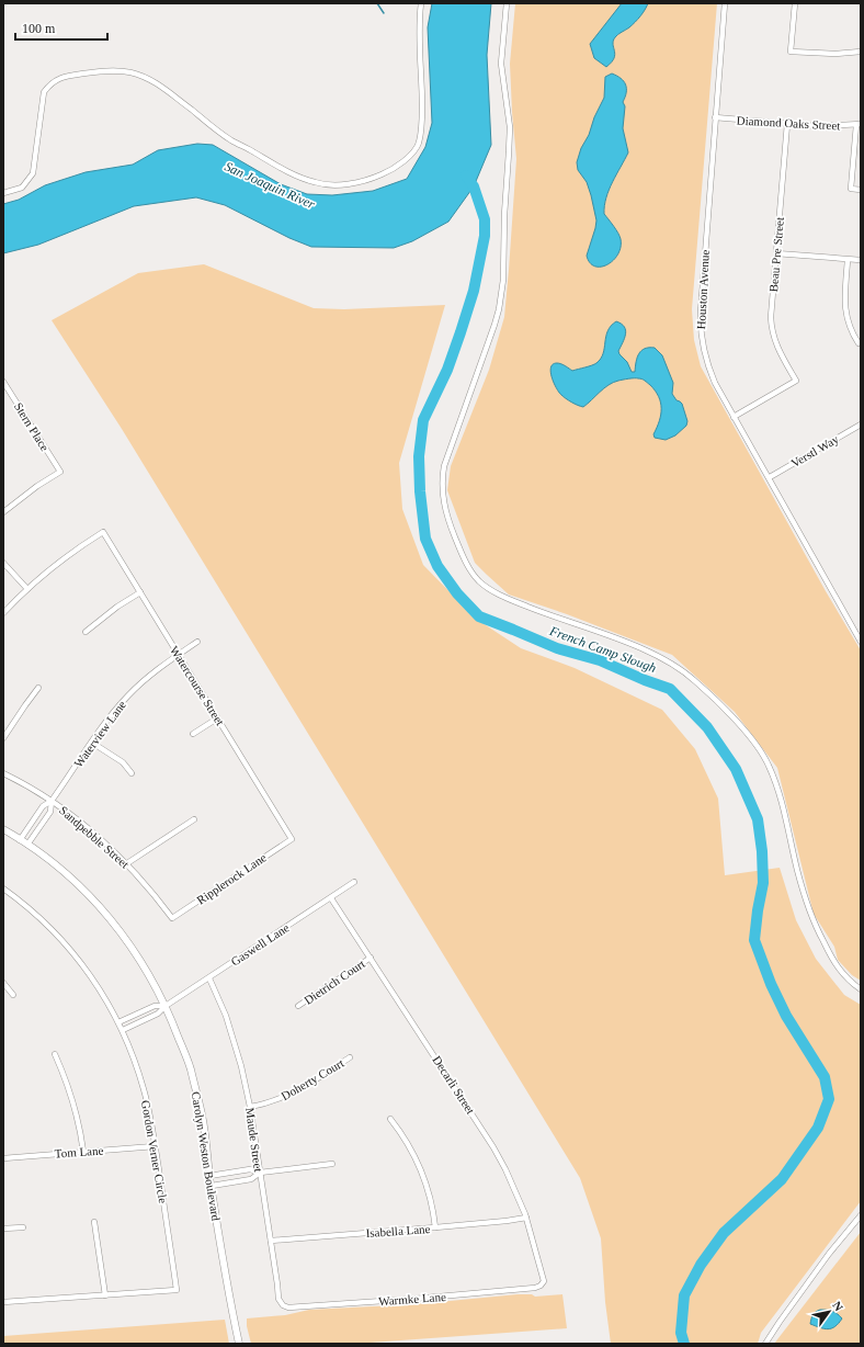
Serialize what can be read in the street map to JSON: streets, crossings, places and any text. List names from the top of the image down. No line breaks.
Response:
{"streets":{"street":["Diamond Oaks Street","Beau Pre Street","Houston Avenue","Stern Place","Verstl Way","Watercourse Street","Waterview Lane","Sandpebble Street","Ripplerock Lane","Gaswell Lane","Dietrich Court","Doherty Court","Decarli Street","Maude Street","Tom Lane","Gordon Verner Circle","Carolyn Weston Boulevard","Isabella Lane","Warmke Lane"]},"crossings":[["Diamond Oaks Street","Beau Pre Street"],["Diamond Oaks Street","Houston Avenue"],["Beau Pre Street","Houston Avenue"],["Houston Avenue","Verstl Way"],["Watercourse Street","Waterview Lane"],["Watercourse Street","Ripplerock Lane"],["Waterview Lane","Sandpebble Street"],["Waterview Lane","Carolyn Weston Boulevard"],["Sandpebble Street","Ripplerock Lane"],["Gaswell Lane","Decarli Street"],["Gaswell Lane","Maude Street"],["Gaswell Lane","Gordon Verner Circle"],["Gaswell Lane","Carolyn Weston Boulevard"],["Dietrich Court","Decarli Street"],["Doherty Court","Maude Street"],["Decarli Street","Isabella Lane"],["Decarli Street","Warmke Lane"],["Maude Street","Isabella Lane"],["Maude Street","Warmke Lane"],["Tom Lane","Gordon Verner Circle"]],"water":["San Joaquin River","French Camp Slough"],"scale_bar":"100 m","north":"top right"}
